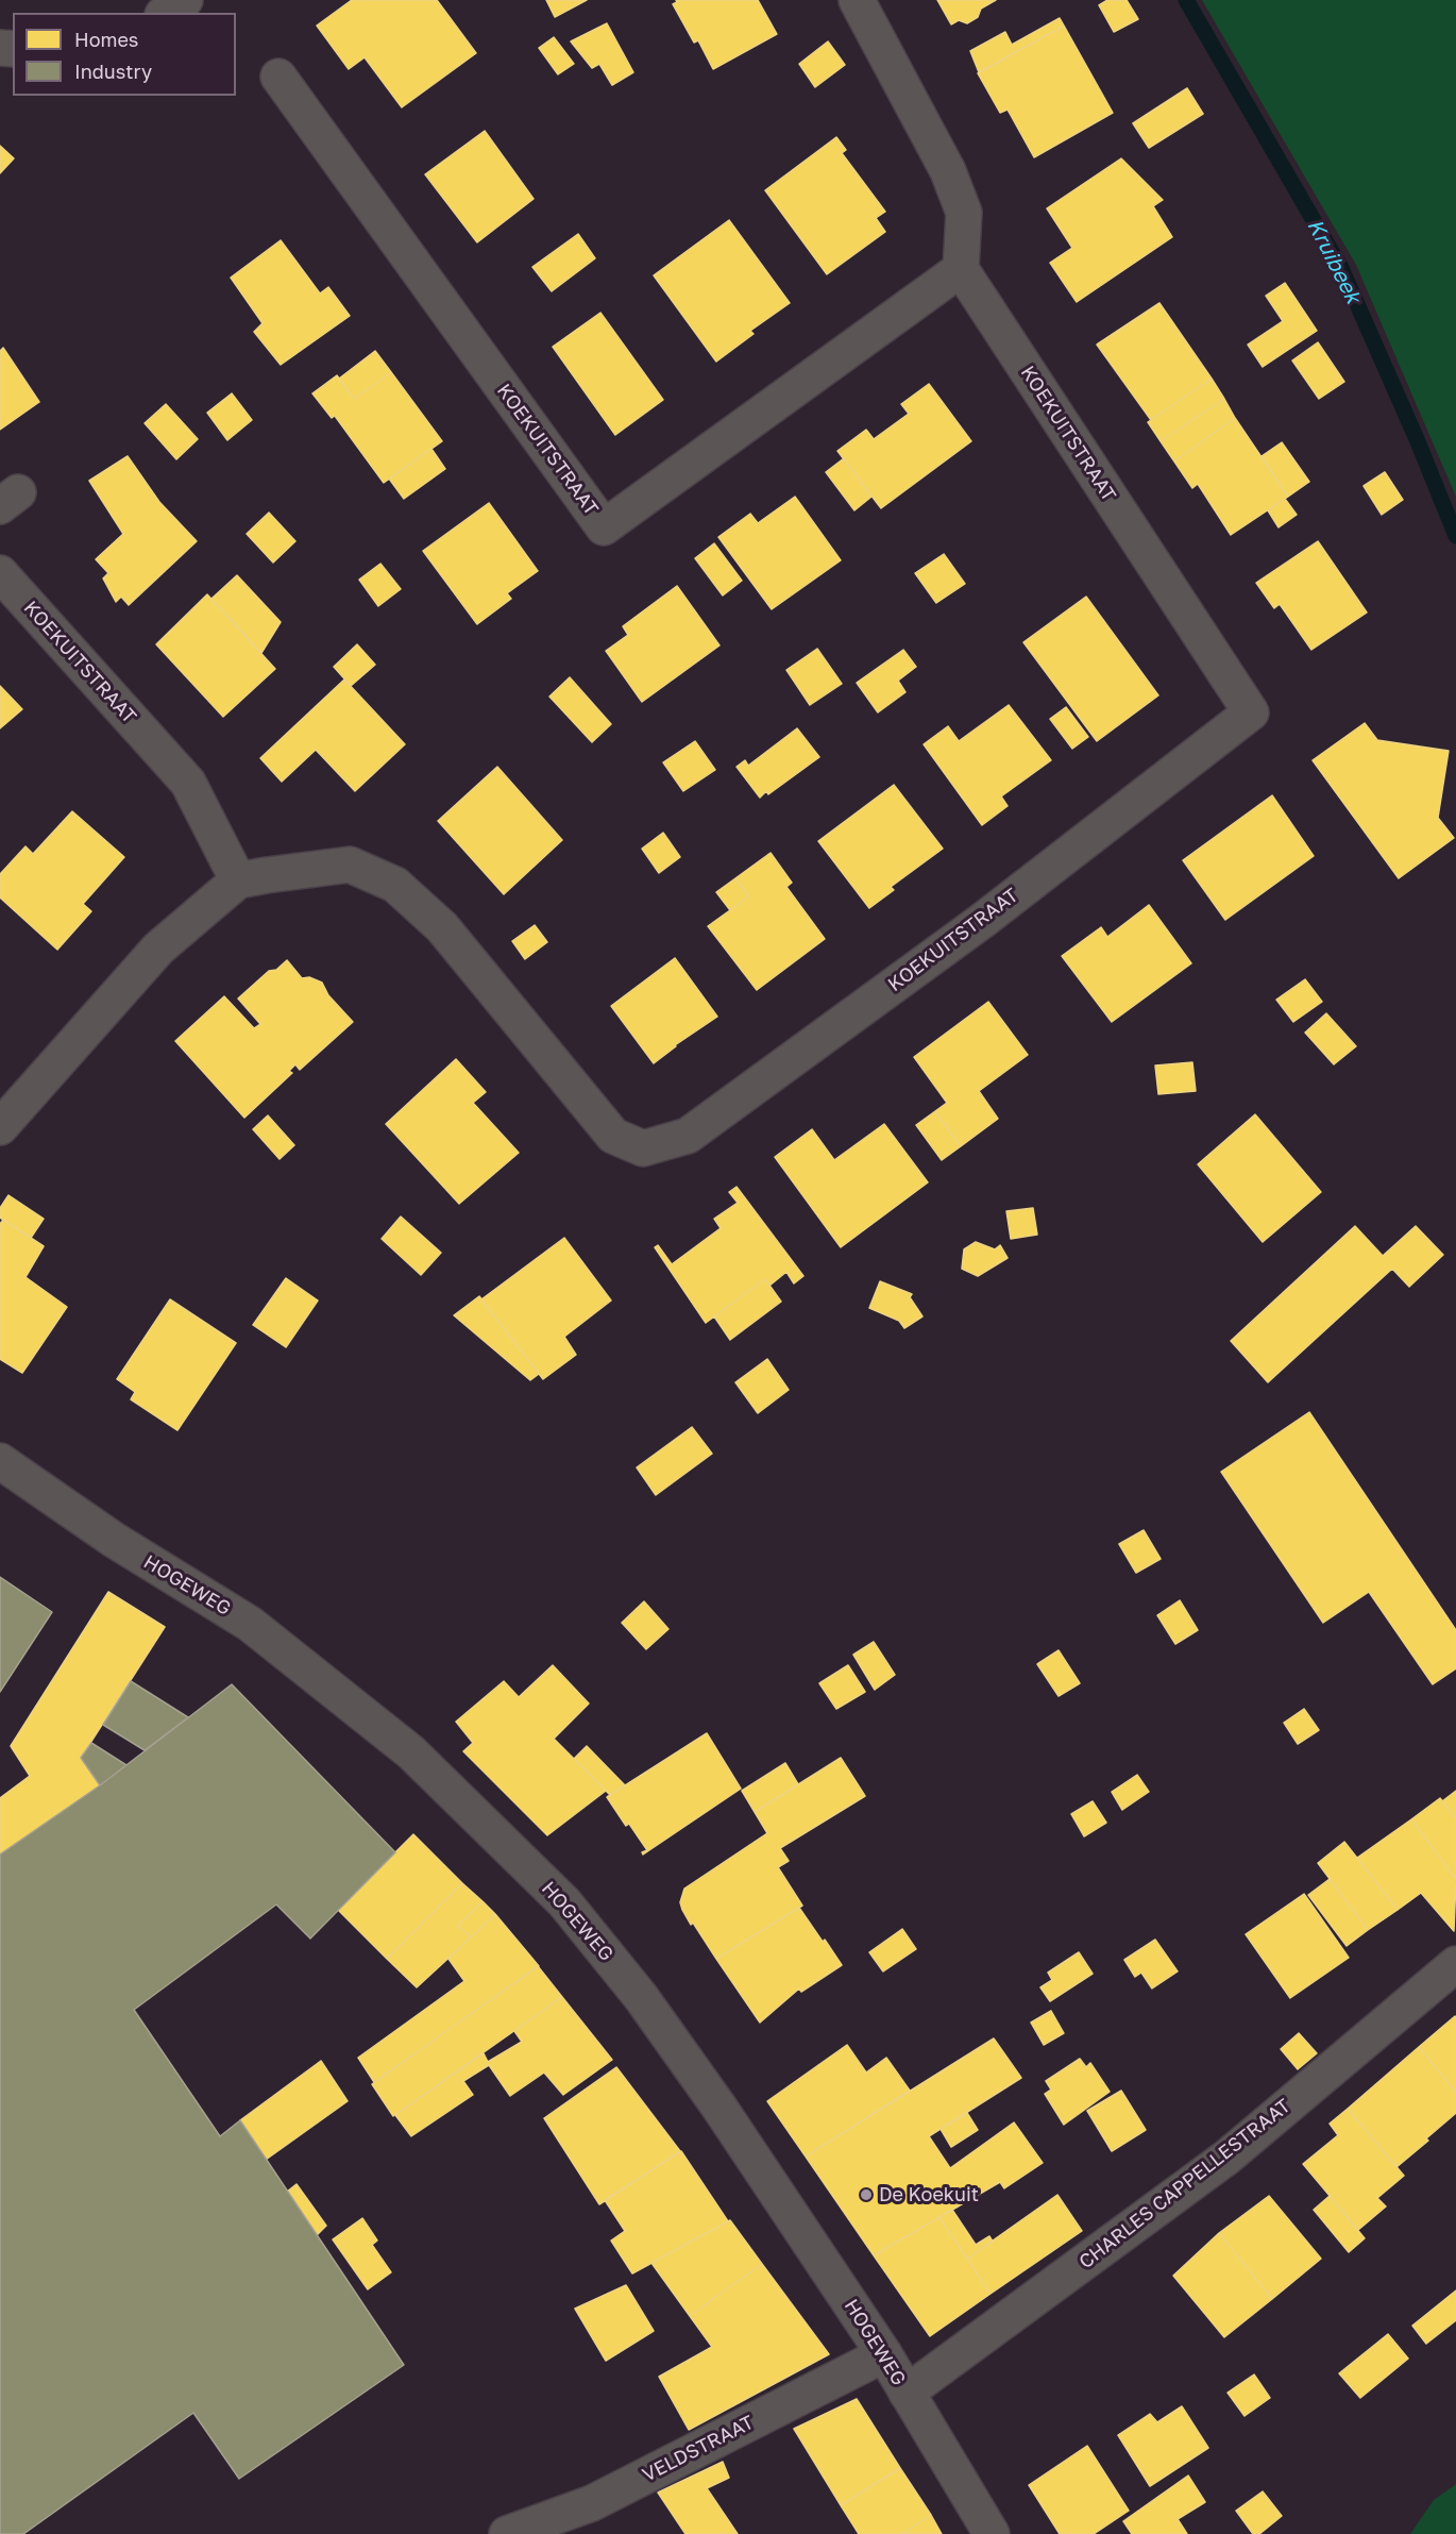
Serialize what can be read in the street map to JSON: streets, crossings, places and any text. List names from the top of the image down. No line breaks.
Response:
{"streets":{"street":["KOEKUITSTRAAT","HOGEWEG","CHARLES CAPPELLESTRAAT","VELDSTRAAT"]},"crossings":[["HOGEWEG","CHARLES CAPPELLESTRAAT"],["HOGEWEG","VELDSTRAAT"]],"water":["Kruibeek"],"places":["De Koekuit"],"legend":["Homes","Industry"]}
